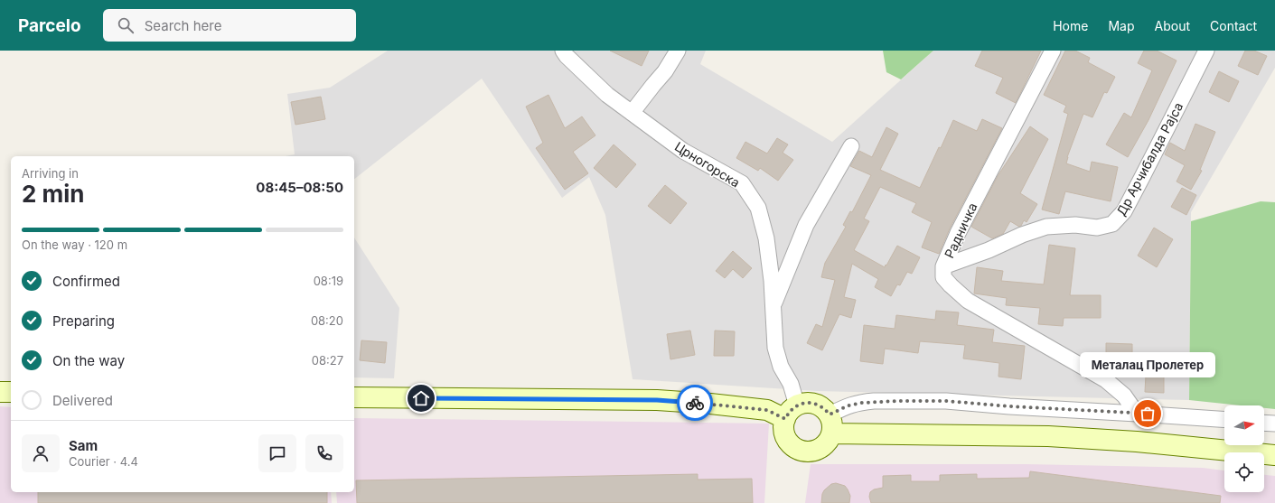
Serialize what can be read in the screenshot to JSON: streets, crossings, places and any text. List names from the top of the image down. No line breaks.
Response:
{"streets":{"street":["Др Арчибалда Рајса","Црногорска","Радничка"]},"crossings":[["Др Арчибалда Рајса","Радничка"]],"places":["Металац Пролетер"],"north":"right","page":{"header":"Parcelo","search":"Search here","nav":["Home","Map","About","Contact"],"heading":["2 min","Arriving in","08:45–08:50"],"panel":["Sam","Courier · 4.4"],"bar":"On the way · 120 m","list":[["Confirmed","08:19"],["Preparing","08:20"],["On the way","08:27"],"Delivered"],"bubble":"Металац Пролетер"}}
